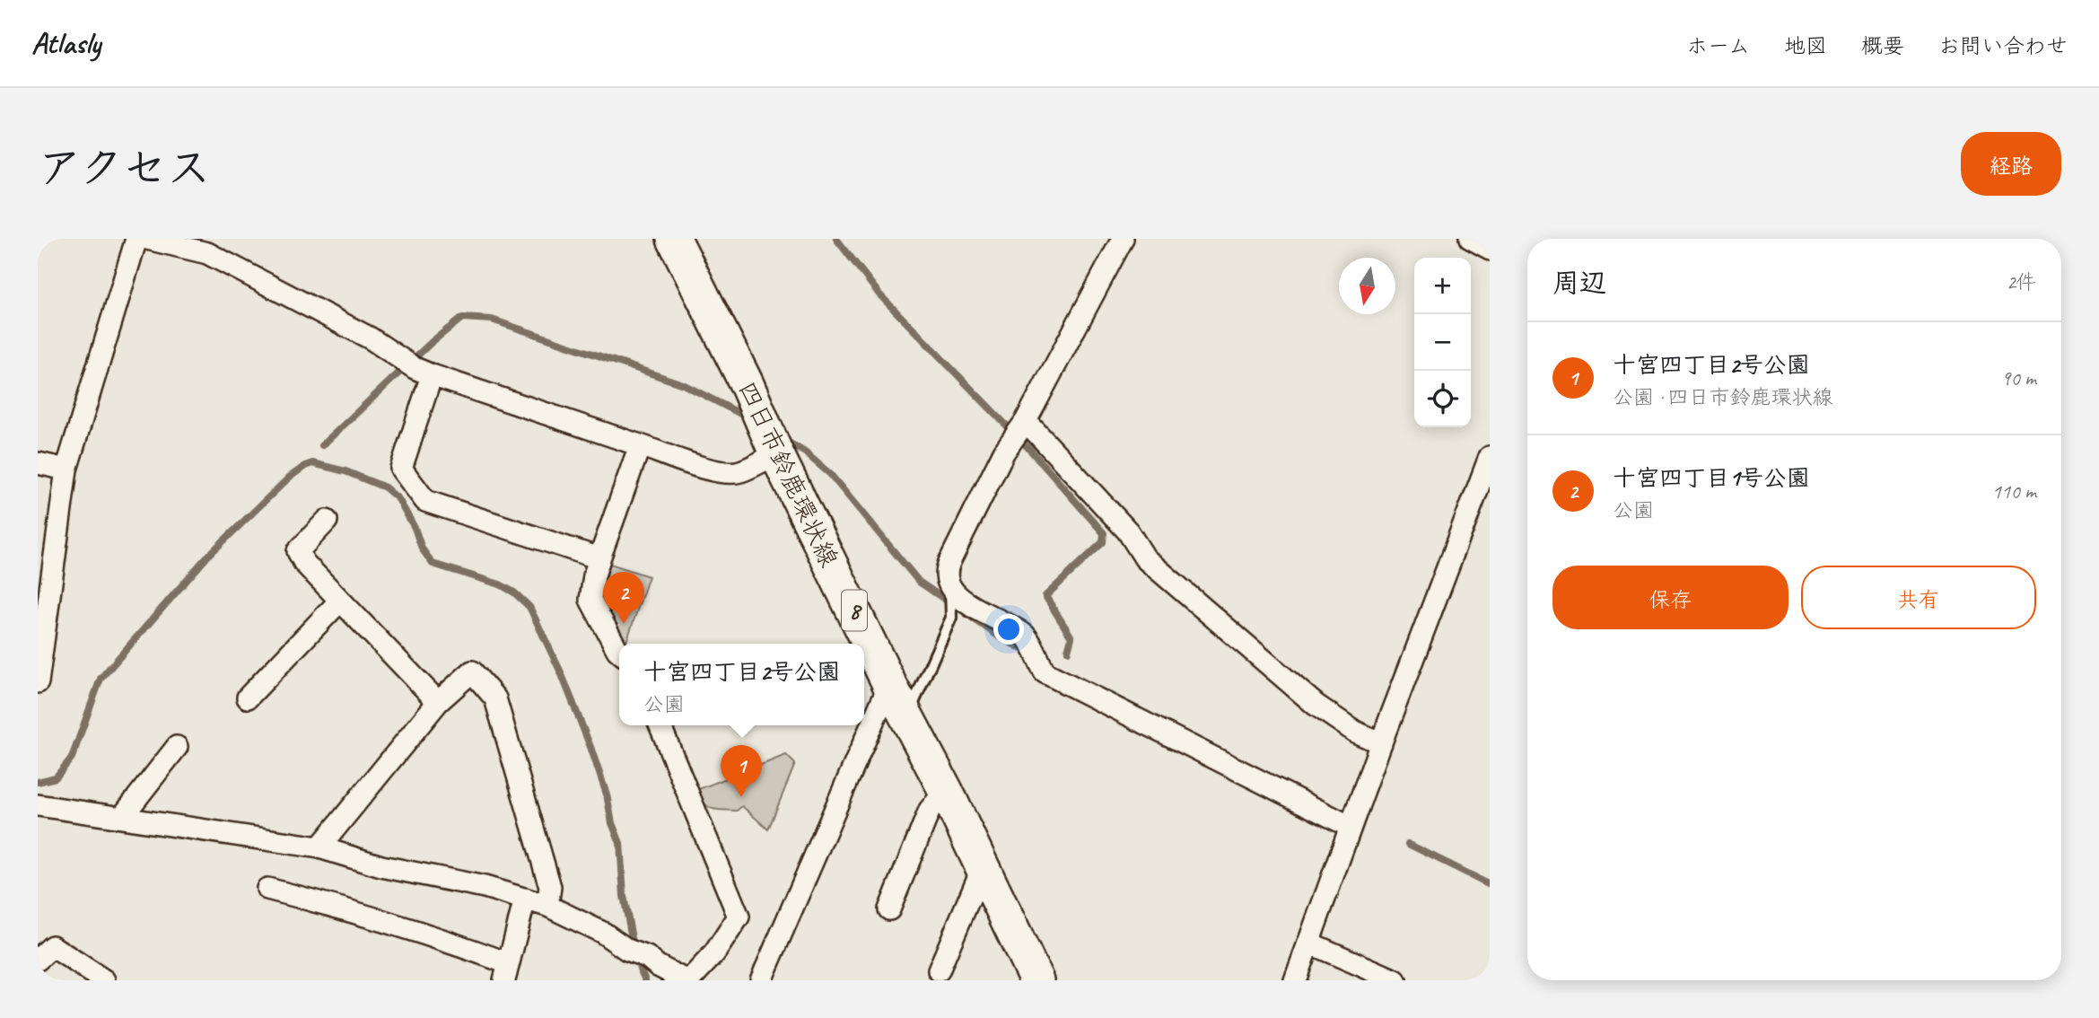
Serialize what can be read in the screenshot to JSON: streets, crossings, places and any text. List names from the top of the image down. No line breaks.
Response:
{"streets":{"main road":["四日市鈴鹿環状線","8"]},"north":"bottom","page":{"header":"Atlasly","nav":["ホーム","地図","概要","お問い合わせ"],"title":"アクセス","buttons":["経路",["保存","共有"]],"heading":["周辺","2件"],"map_buttons":["+","−"],"list":[{"mark":"1","name":"十宮四丁目2号公園","note":"公園 · 四日市鈴鹿環状線","value":"90 m"},{"mark":"2","name":"十宮四丁目1号公園","note":"公園","value":"110 m"}],"pins":["2","1"],"popup":["十宮四丁目2号公園","公園"]}}
